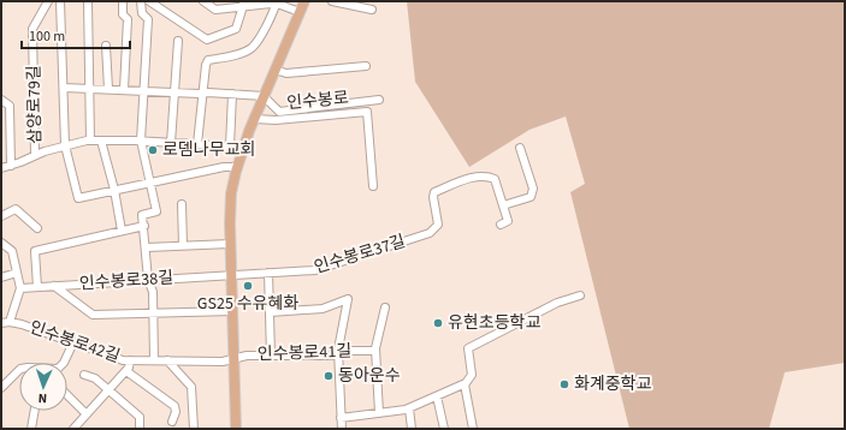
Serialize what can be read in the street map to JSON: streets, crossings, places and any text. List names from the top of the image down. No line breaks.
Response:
{"streets":{"main road":["인수봉로"],"street":["삼양로79길","인수봉로37길","인수봉로38길","인수봉로42길","인수봉로41길"]},"crossings":[["인수봉로","인수봉로37길"],["인수봉로","인수봉로38길"],["인수봉로","인수봉로42길"],["인수봉로","인수봉로41길"],["인수봉로37길","인수봉로38길"],["인수봉로42길","인수봉로41길"]],"places":["로뎀나무교회","GS25 수유혜화","유현초등학교","동아운수","화계중학교"],"scale_bar":"100 m","north":"bottom"}
